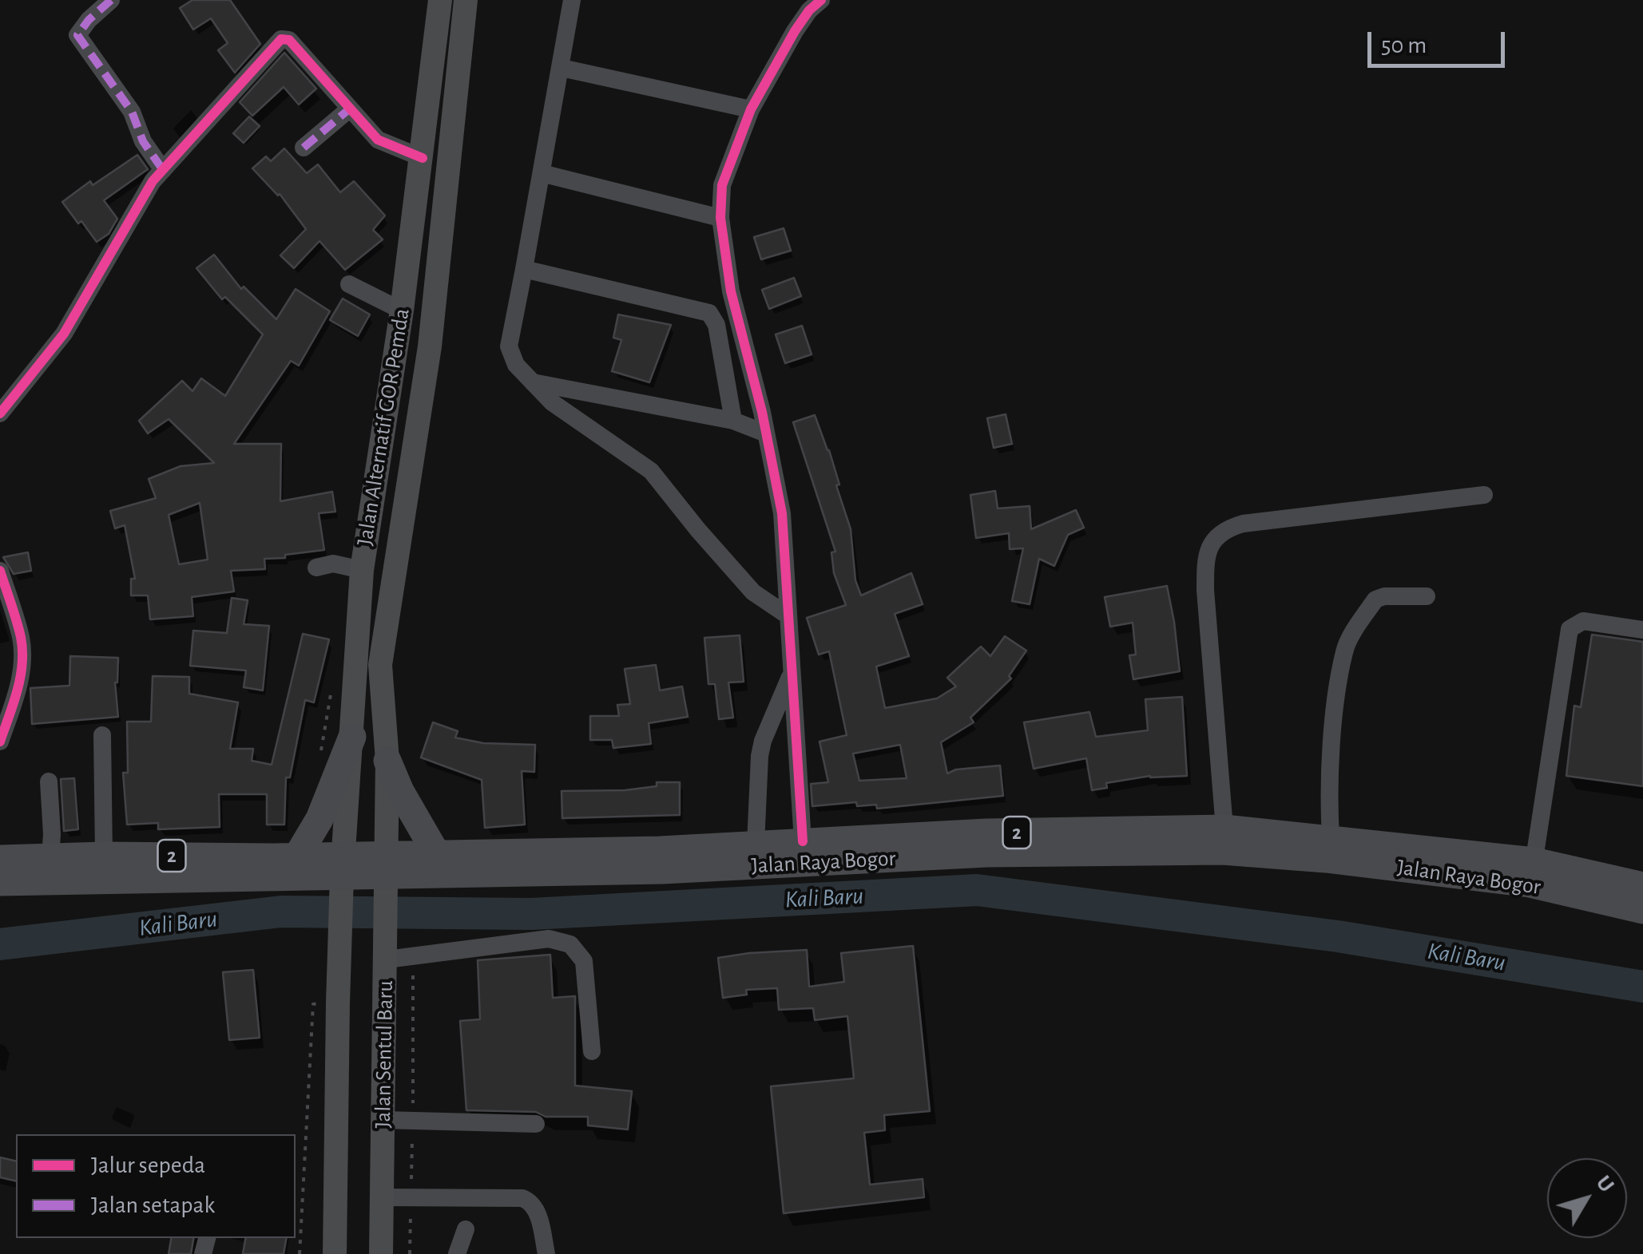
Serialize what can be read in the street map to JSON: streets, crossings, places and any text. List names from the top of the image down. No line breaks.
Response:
{"streets":{"highway":["2","Jalan Raya Bogor"],"main road":["Jalan Alternatif GOR Pemda","Jalan Sentul Baru"]},"crossings":[["Jalan Alternatif GOR Pemda","Jalan Raya Bogor"],["Jalan Alternatif GOR Pemda","Jalan Sentul Baru"],["Jalan Raya Bogor","Jalan Sentul Baru"]],"water":["Kali Baru"],"legend":["Jalur sepeda","Jalan setapak"],"scale_bar":"50 m","north":"top right"}
